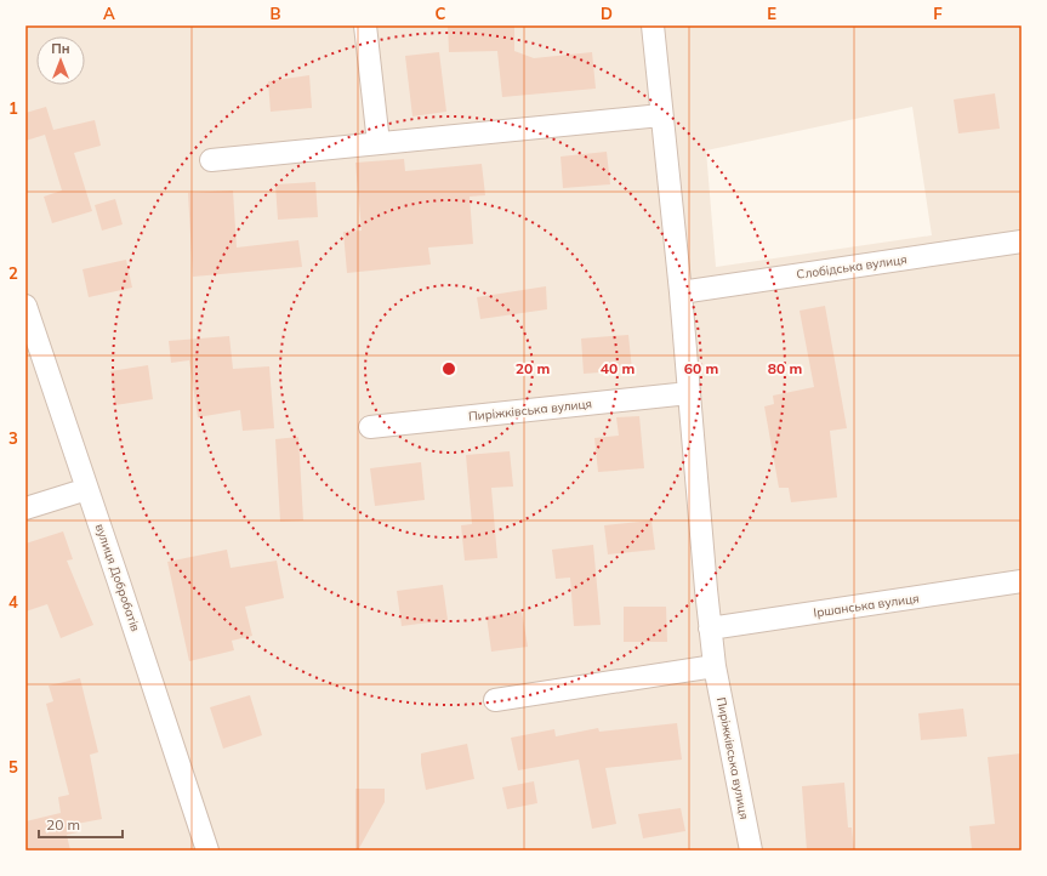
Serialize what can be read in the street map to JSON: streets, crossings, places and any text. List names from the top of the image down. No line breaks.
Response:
{"streets":{"street":["Слобідська вулиця","Пиріжківська вулиця","вулиця Добробатів","Іршанська вулиця"]},"crossings":[["Слобідська вулиця","Пиріжківська вулиця"],["Пиріжківська вулиця","Іршанська вулиця"]],"scale_bar":"20 m","north":"top","grid":{"columns":["A","B","C","D","E","F"],"rows":["1","2","3","4","5"]},"rings":["20 m","40 m","60 m","80 m"]}
